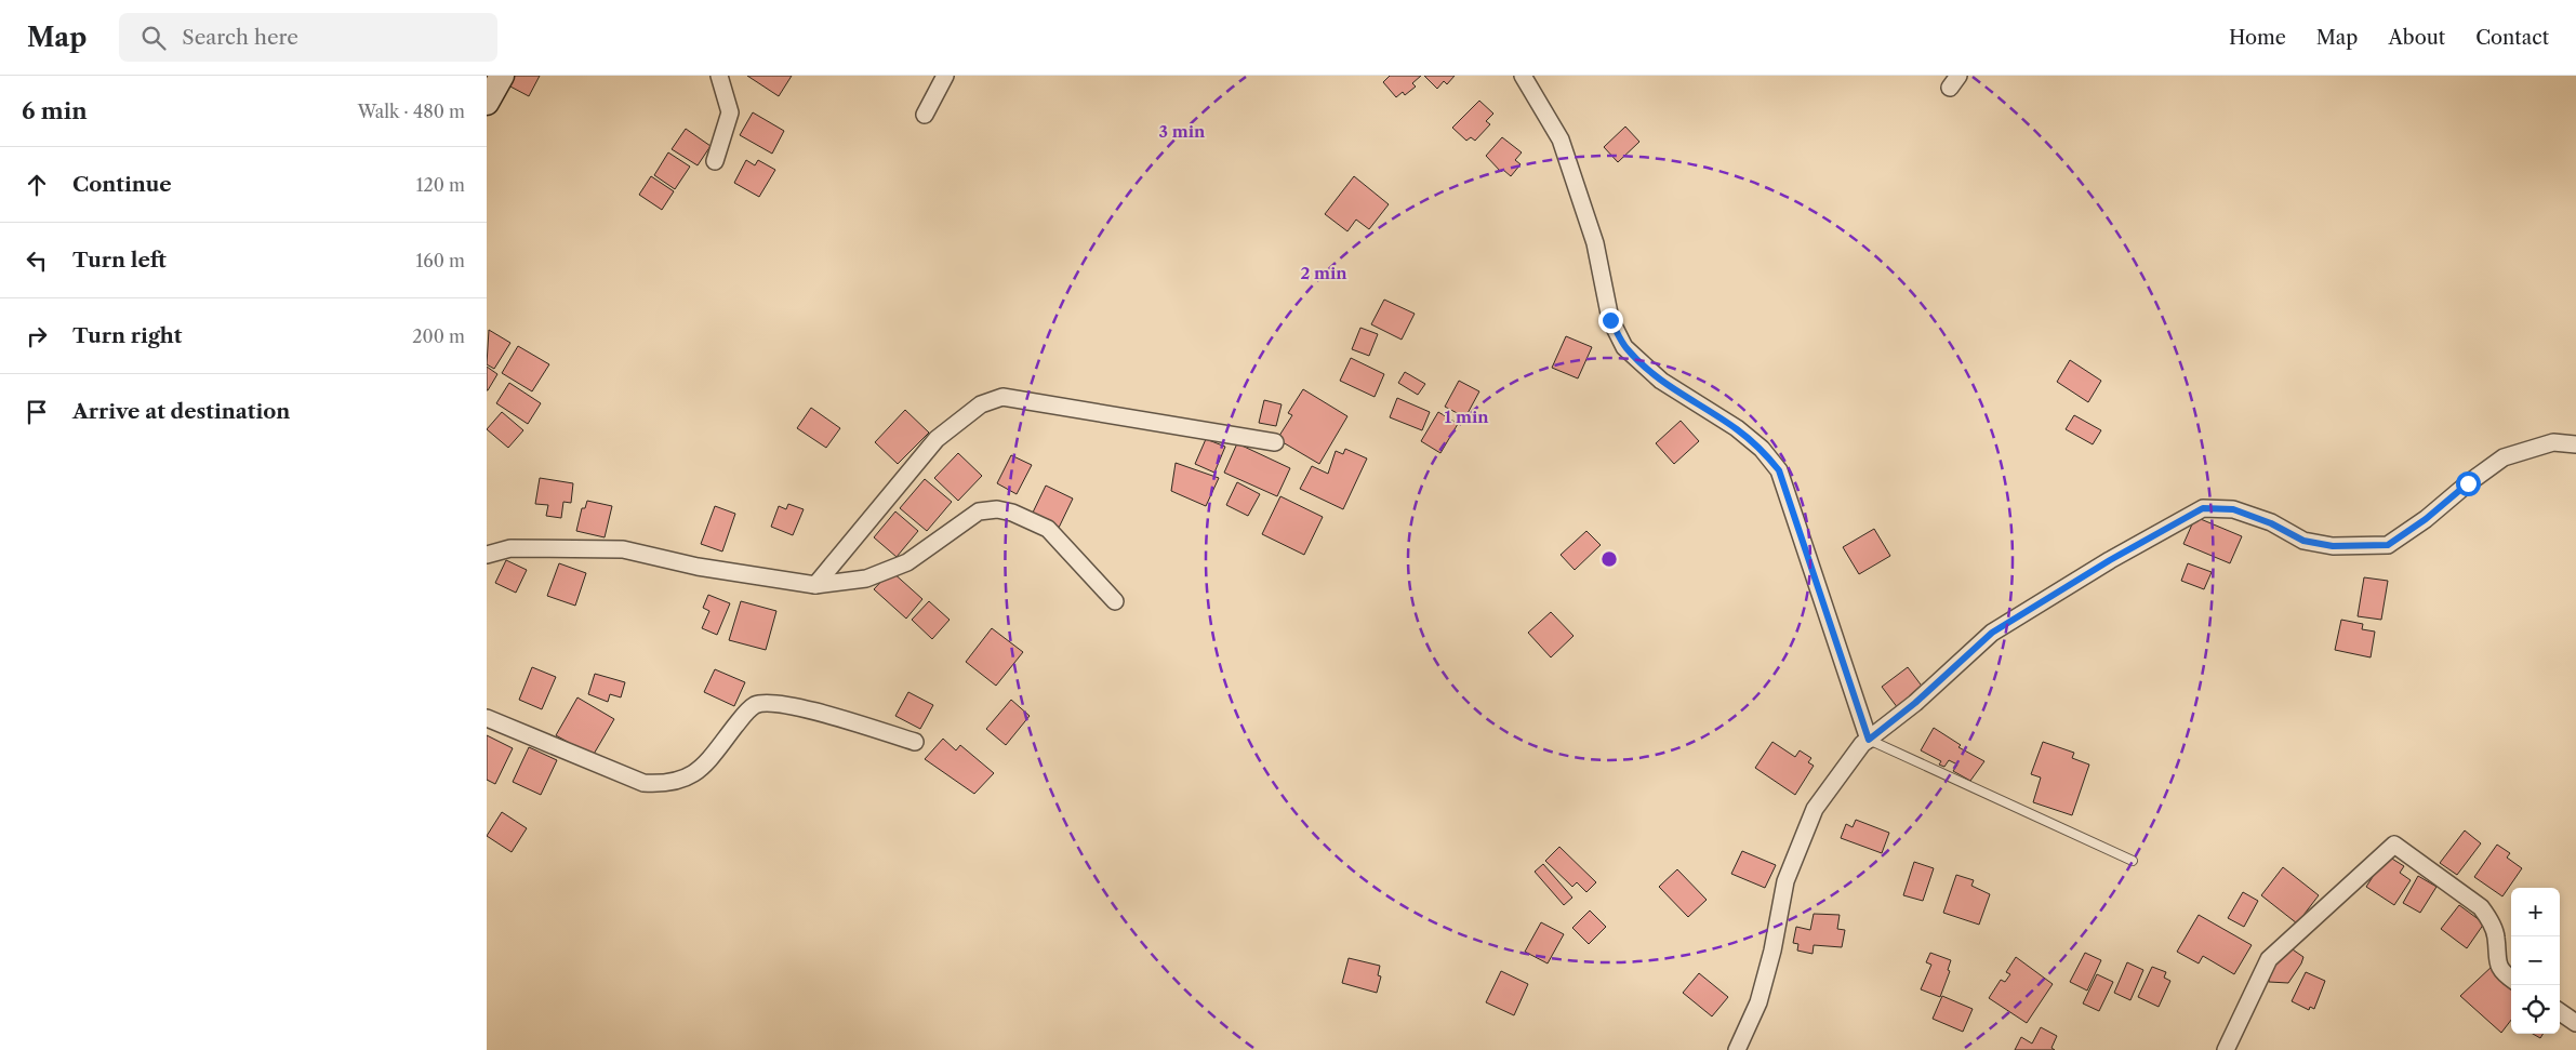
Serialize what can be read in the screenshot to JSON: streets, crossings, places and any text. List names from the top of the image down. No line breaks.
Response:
{"page":{"header":"Map","search":"Search here","nav":["Home","Map","About","Contact"],"heading":["6 min","Walk · 480 m"],"list":[["Continue","120 m"],["Turn left","160 m"],["Turn right","200 m"],"Arrive at destination"],"map_buttons":["+","−"]},"rings":["3 min","2 min","1 min"]}
